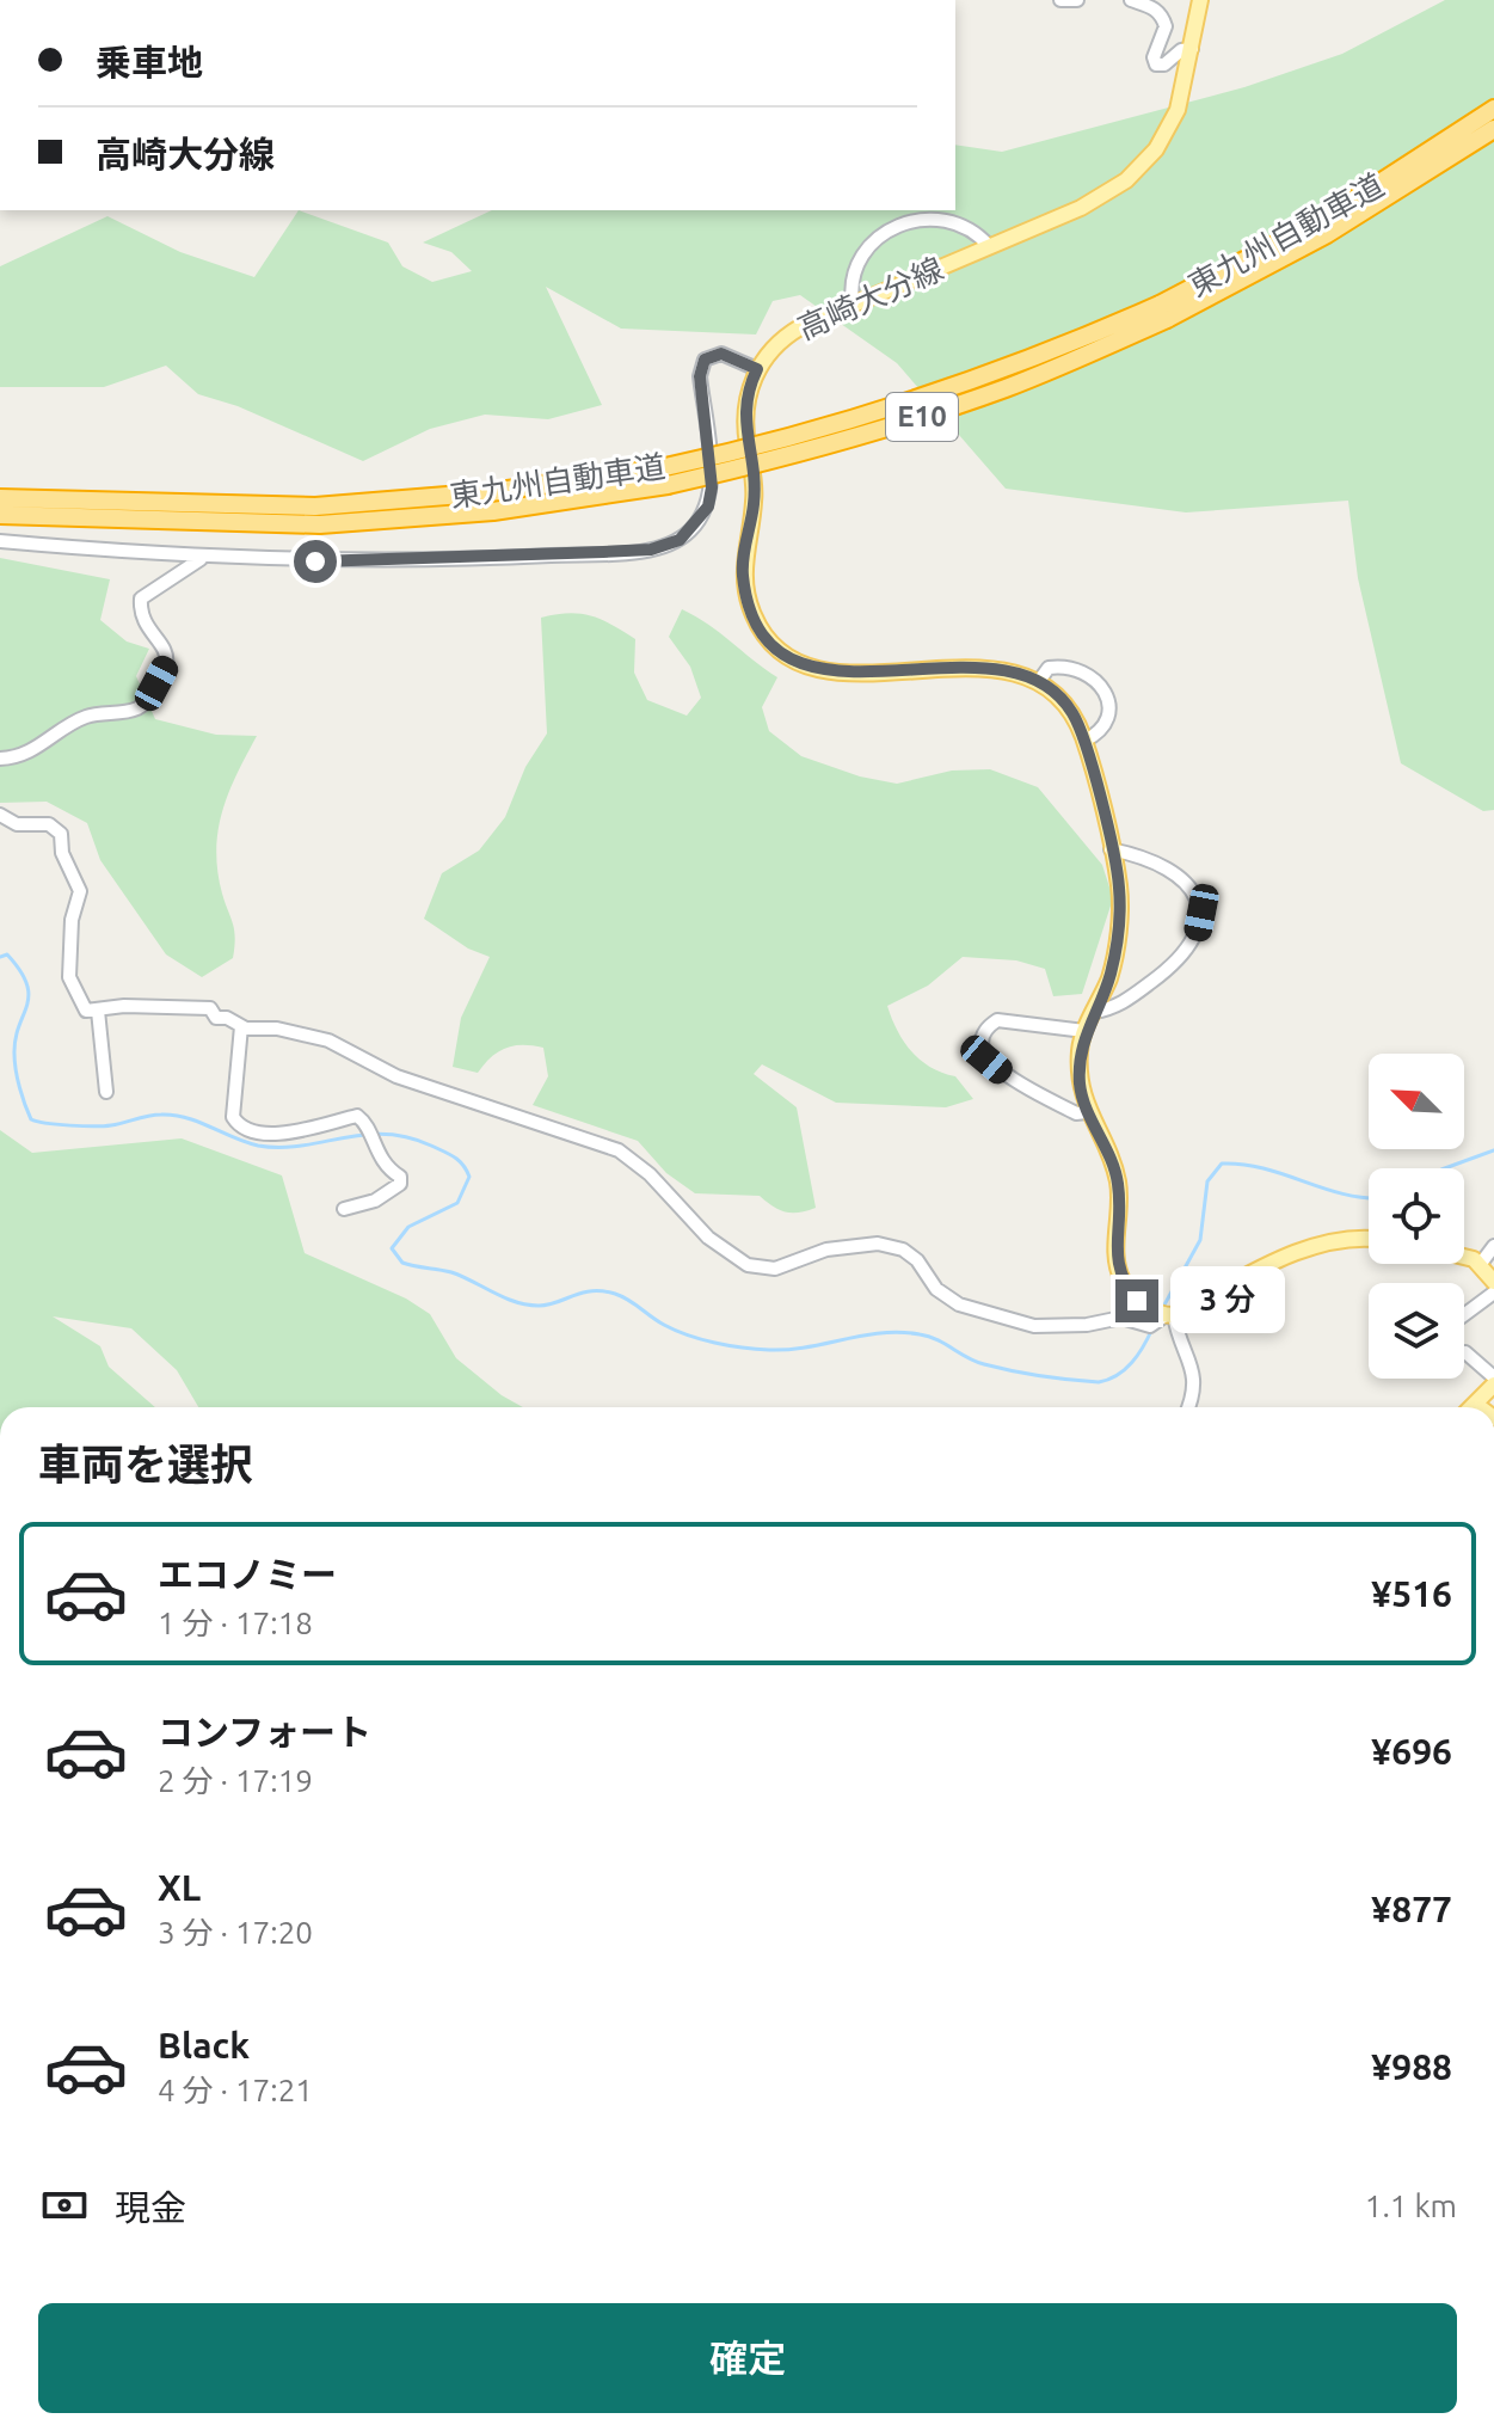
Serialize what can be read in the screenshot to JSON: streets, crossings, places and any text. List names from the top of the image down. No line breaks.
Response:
{"streets":{"highway":["東九州自動車道","E10"],"main road":["高崎大分線"]},"north":"top left","page":{"banner":["乗車地","高崎大分線"],"bubble":"3 分","heading":"車両を選択","list":[{"name":"エコノミー","note":"1 分 · 17:18","value":"¥516"},{"name":"コンフォート","note":"2 分 · 17:19","value":"¥696"},{"name":"XL","note":"3 分 · 17:20","value":"¥877"},{"name":"Black","note":"4 分 · 17:21","value":"¥988"}],"pay":["現金","1.1 km"],"buttons":"確定"}}
